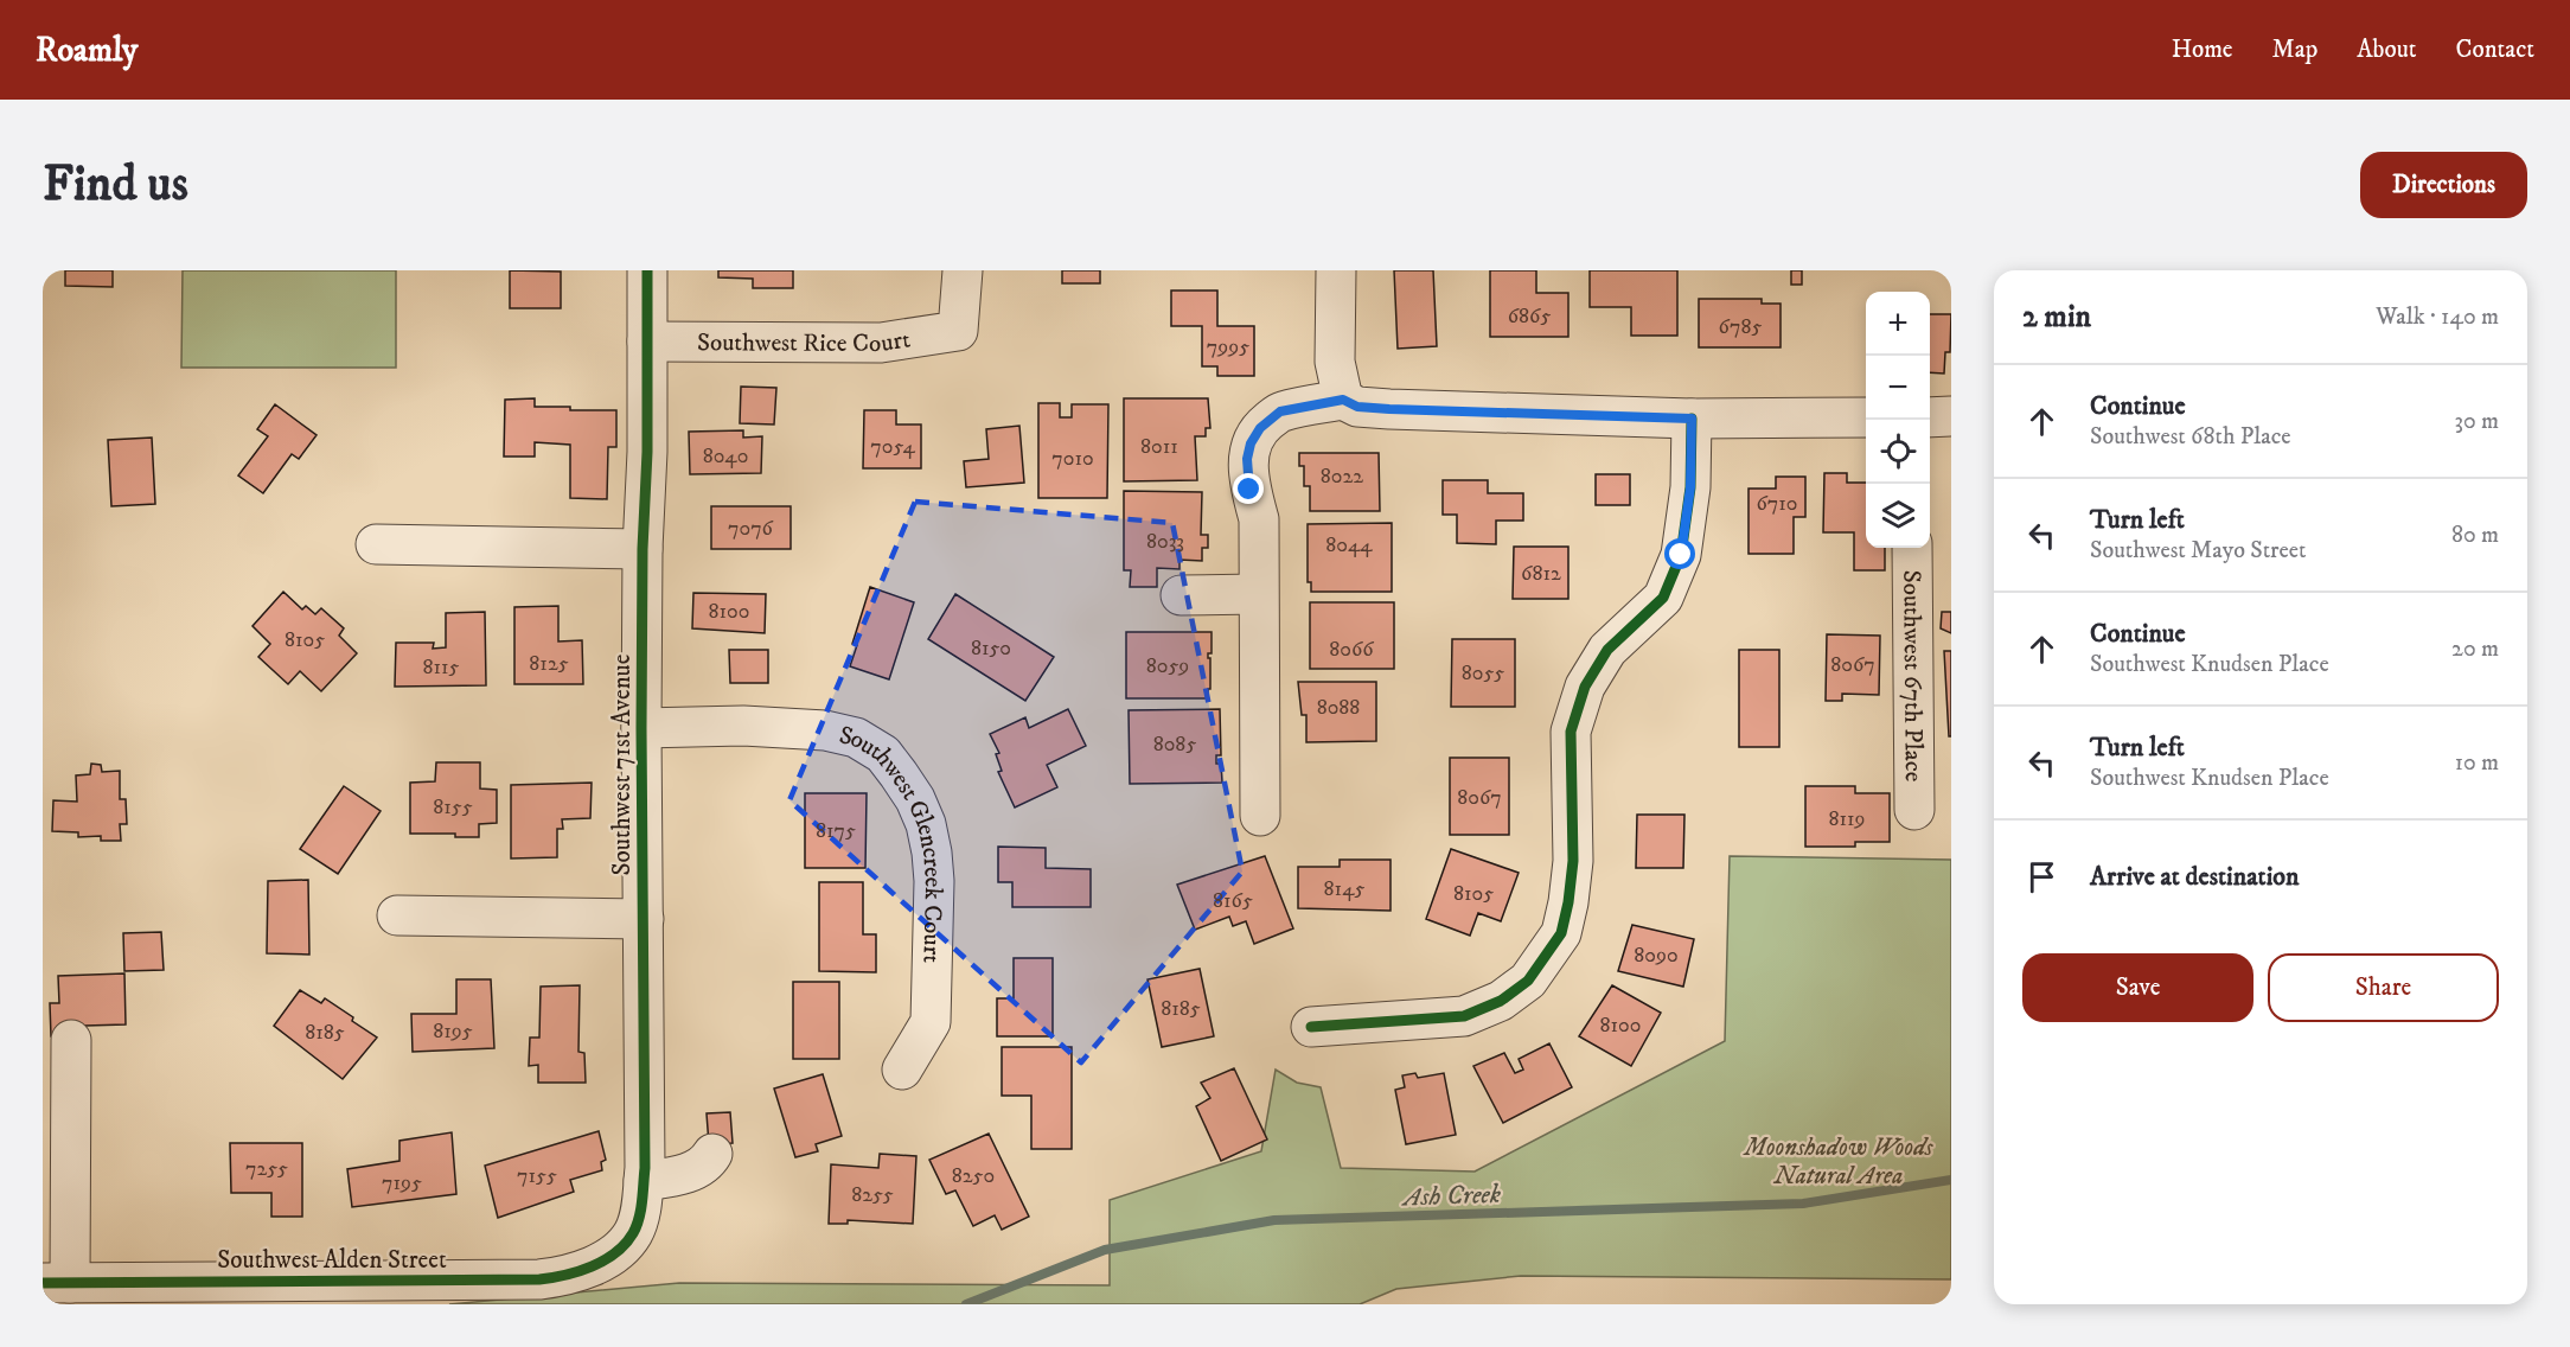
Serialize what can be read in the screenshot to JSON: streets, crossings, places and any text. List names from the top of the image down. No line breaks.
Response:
{"streets":{"street":["Southwest Rice Court","Southwest 67th Place","Southwest 71st Avenue","Southwest Glencreek Court","Southwest Alden Street"]},"crossings":[["Southwest Rice Court","Southwest 71st Avenue"],["Southwest 71st Avenue","Southwest Glencreek Court"],["Southwest 71st Avenue","Southwest Alden Street"]],"water":["Ash Creek"],"parks":["Moonshadow Woods Natural Area"],"house_numbers":["6865","6785","7995","7054","8011","8040","7010","8022","6710","7076","8033","8044","6812","8100","8105","8150","8066","8125","8067","8059","8115","8055","8088","8085","8067","8155","8119","8175","8145","8105","8165","8090","8185","8100","8195","8185","7255","7155","8250","7195","8255"],"page":{"header":"Roamly","nav":["Home","Map","About","Contact"],"buttons":["Directions",["Save","Share"]],"title":"Find us","heading":["2 min","Walk · 140 m"],"map_buttons":["+","−"],"list":[["Continue","Southwest 68th Place","30 m"],["Turn left","Southwest Mayo Street","80 m"],["Continue","Southwest Knudsen Place","20 m"],["Turn left","Southwest Knudsen Place","10 m"],"Arrive at destination"]}}
